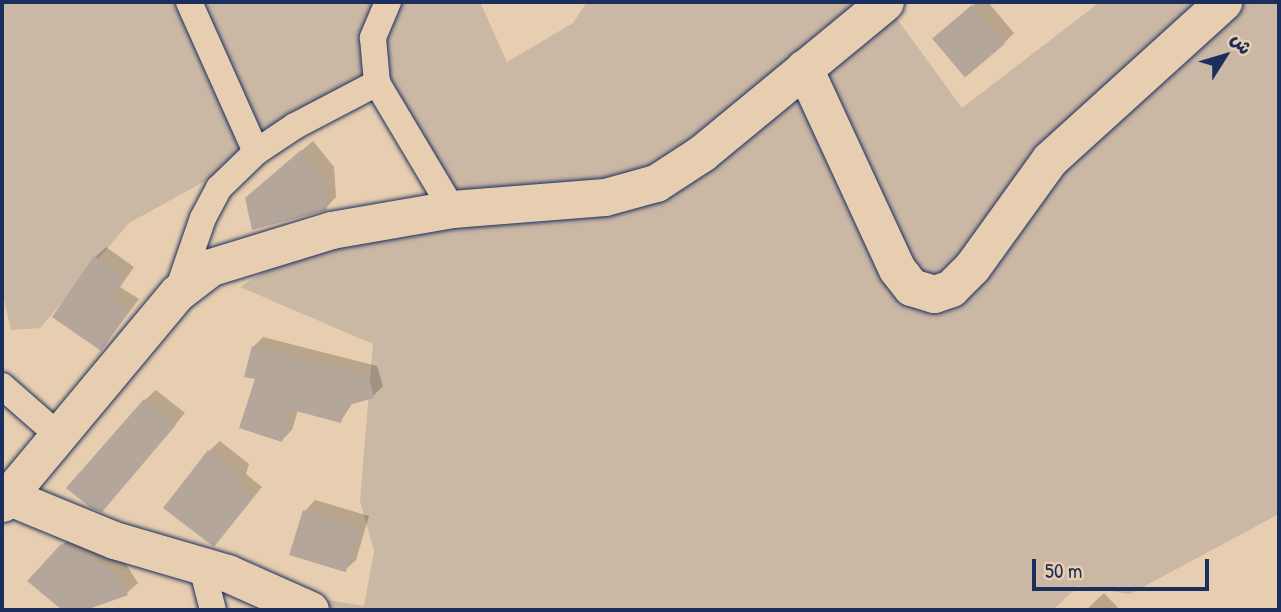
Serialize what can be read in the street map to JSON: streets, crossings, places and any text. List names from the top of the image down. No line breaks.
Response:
{"scale_bar":"50 m","north":"top right"}
